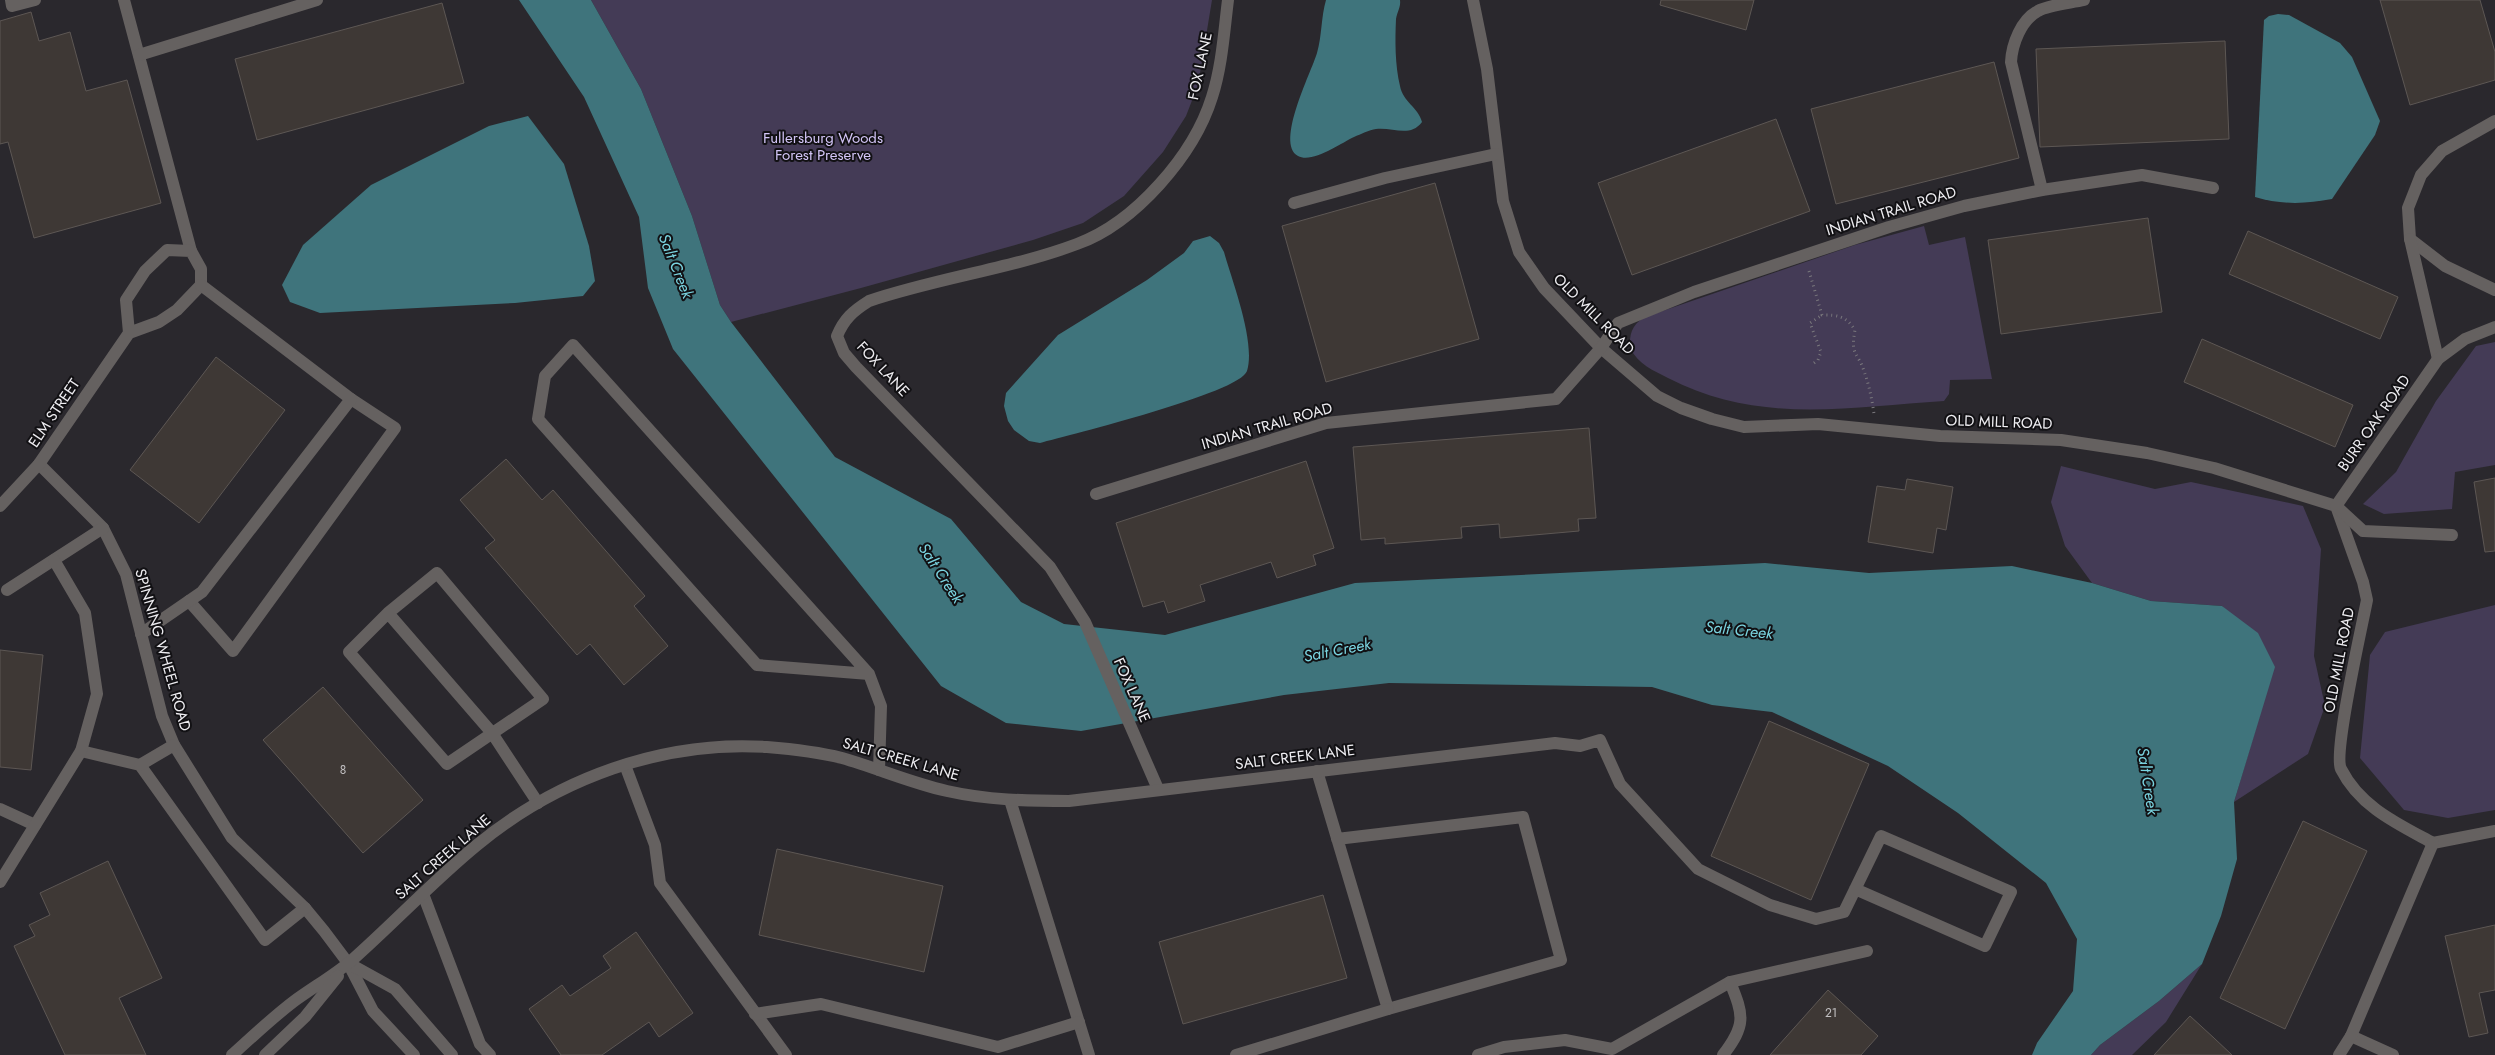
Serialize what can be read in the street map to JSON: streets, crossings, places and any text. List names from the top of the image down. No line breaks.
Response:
{"streets":{"street":["FOX LANE","INDIAN TRAIL ROAD","OLD MILL ROAD","ELM STREET","BURR OAK ROAD","SPINNING WHEEL ROAD","SALT CREEK LANE"]},"crossings":[["FOX LANE","SALT CREEK LANE"],["INDIAN TRAIL ROAD","OLD MILL ROAD"],["OLD MILL ROAD","BURR OAK ROAD"],["ELM STREET","SPINNING WHEEL ROAD"],["SPINNING WHEEL ROAD","SALT CREEK LANE"]],"water":["Salt Creek"],"parks":["Fullersburg Woods Forest Preserve"],"house_numbers":["8","21"]}
